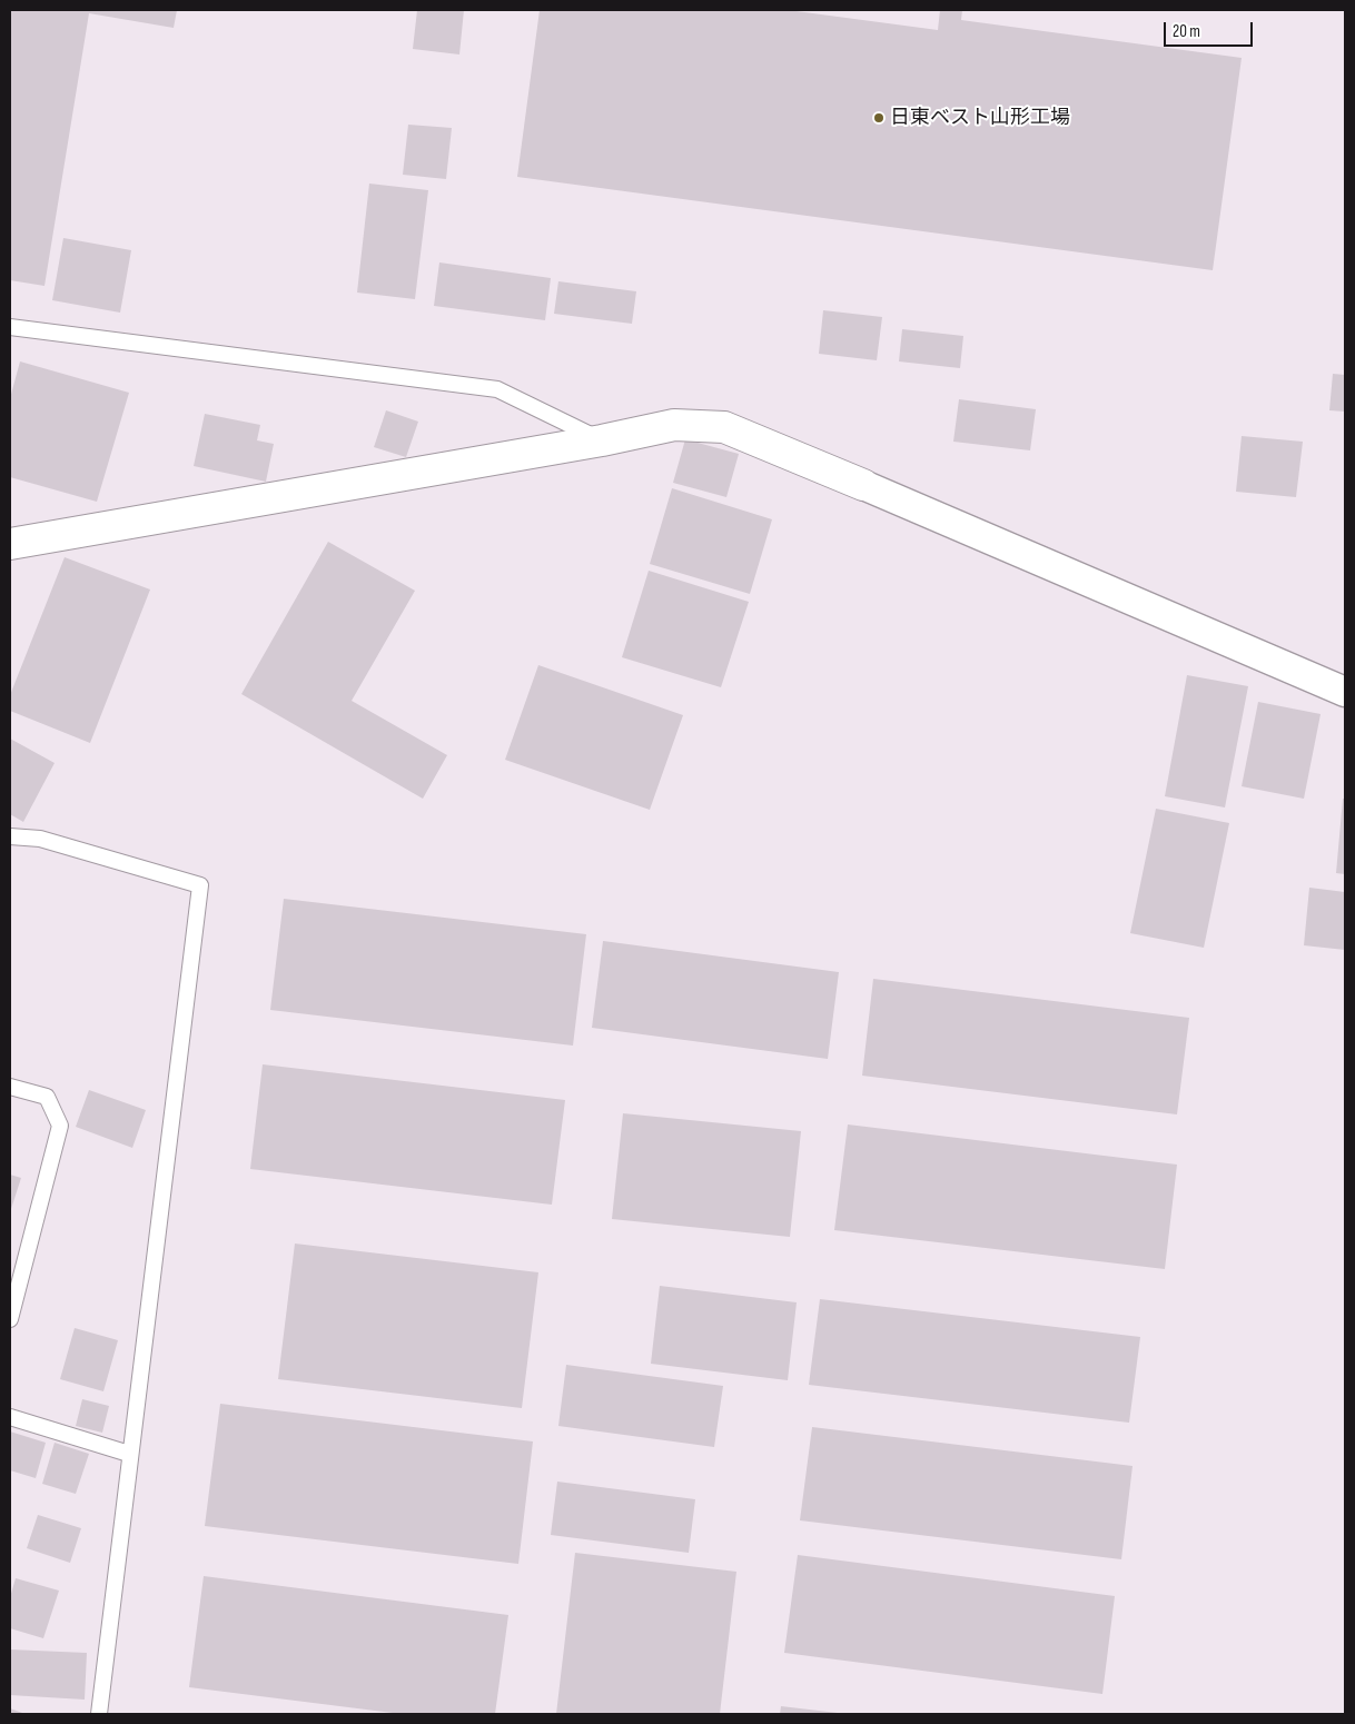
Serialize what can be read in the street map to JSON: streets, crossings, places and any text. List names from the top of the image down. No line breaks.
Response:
{"places":["日東ベスト山形工場"],"scale_bar":"20 m"}
